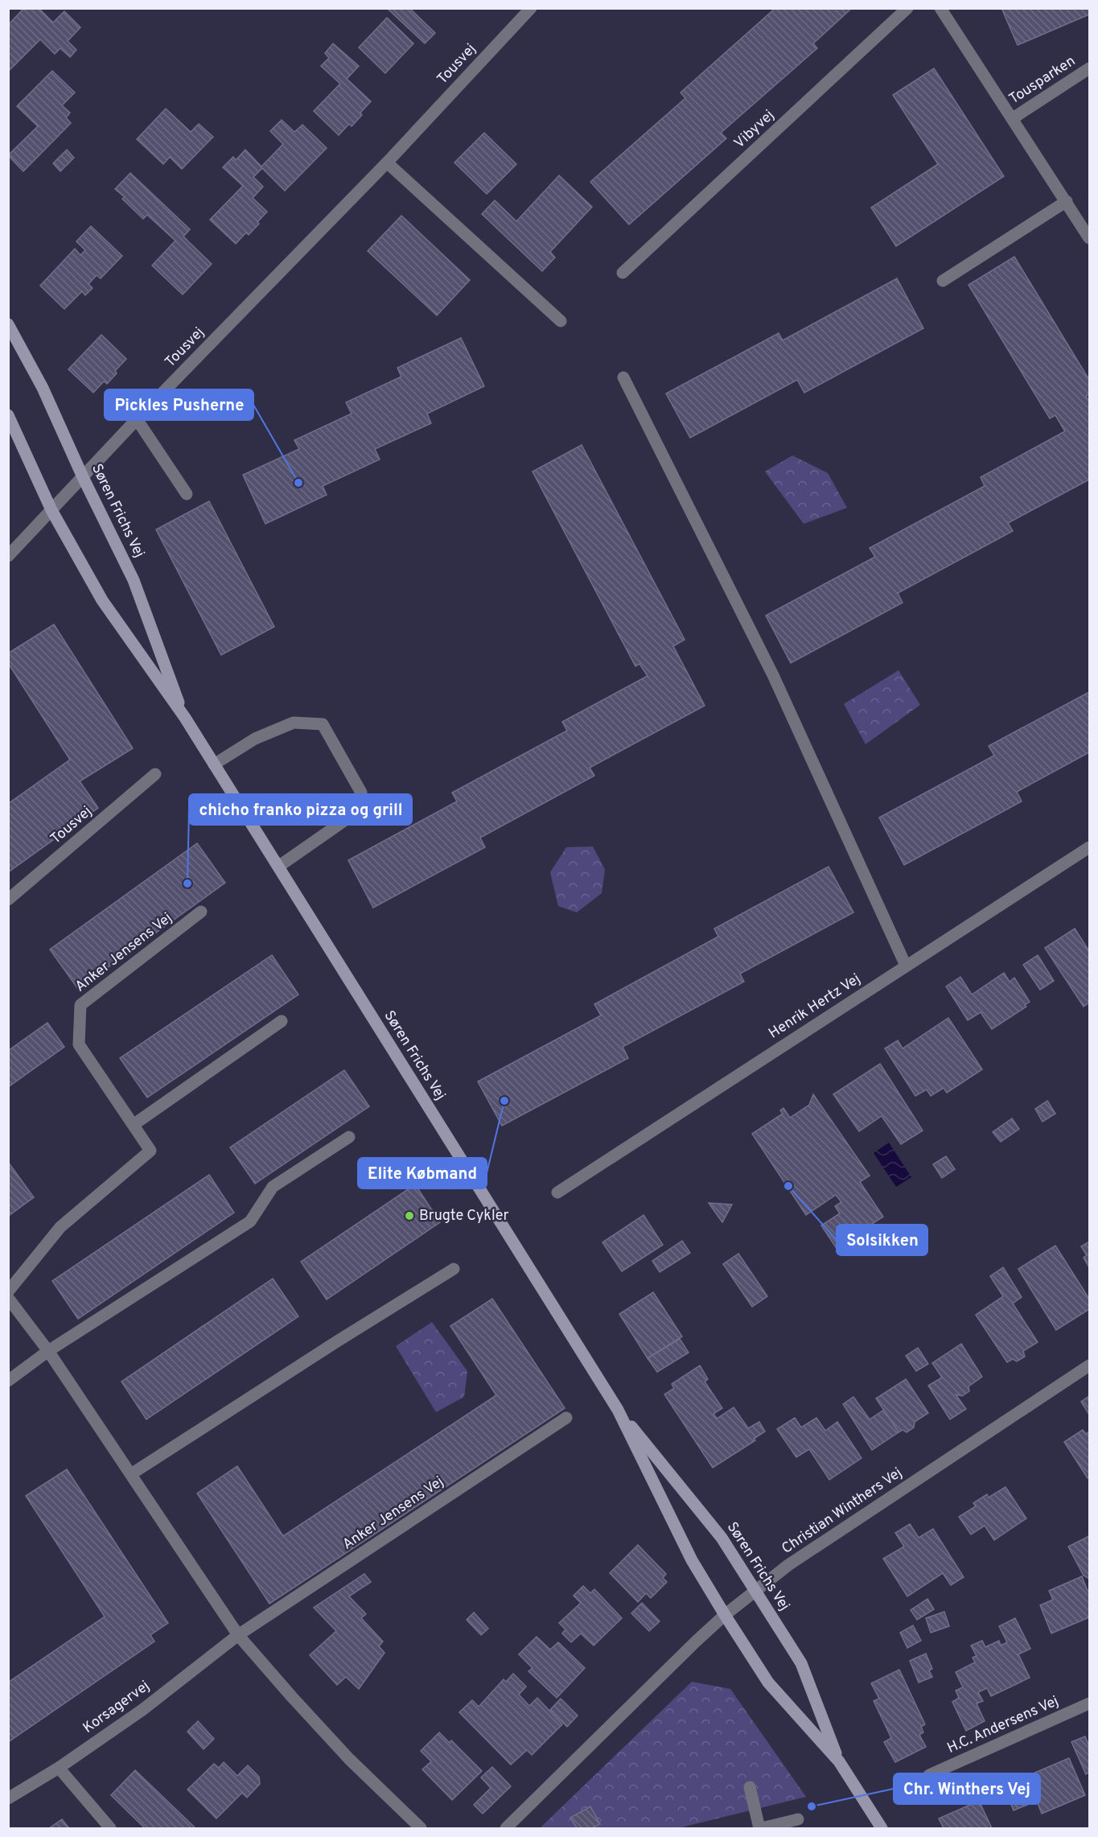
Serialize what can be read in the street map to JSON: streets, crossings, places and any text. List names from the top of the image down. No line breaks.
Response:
{"streets":{"street":["Tousvej","Tousparken","Vibyvej","Søren Frichs Vej","Anker Jensens Vej","Henrik Hertz Vej","Christian Winthers Vej","Korsagervej","H.C. Andersens Vej"]},"crossings":[["Tousvej","Søren Frichs Vej"],["Søren Frichs Vej","Christian Winthers Vej"],["Anker Jensens Vej","Korsagervej"]],"places":["Pickles Pusherne","chicho franko pizza og grill","Elite Købmand","Solsikken","Brugte Cykler","Chr. Winthers Vej"]}
